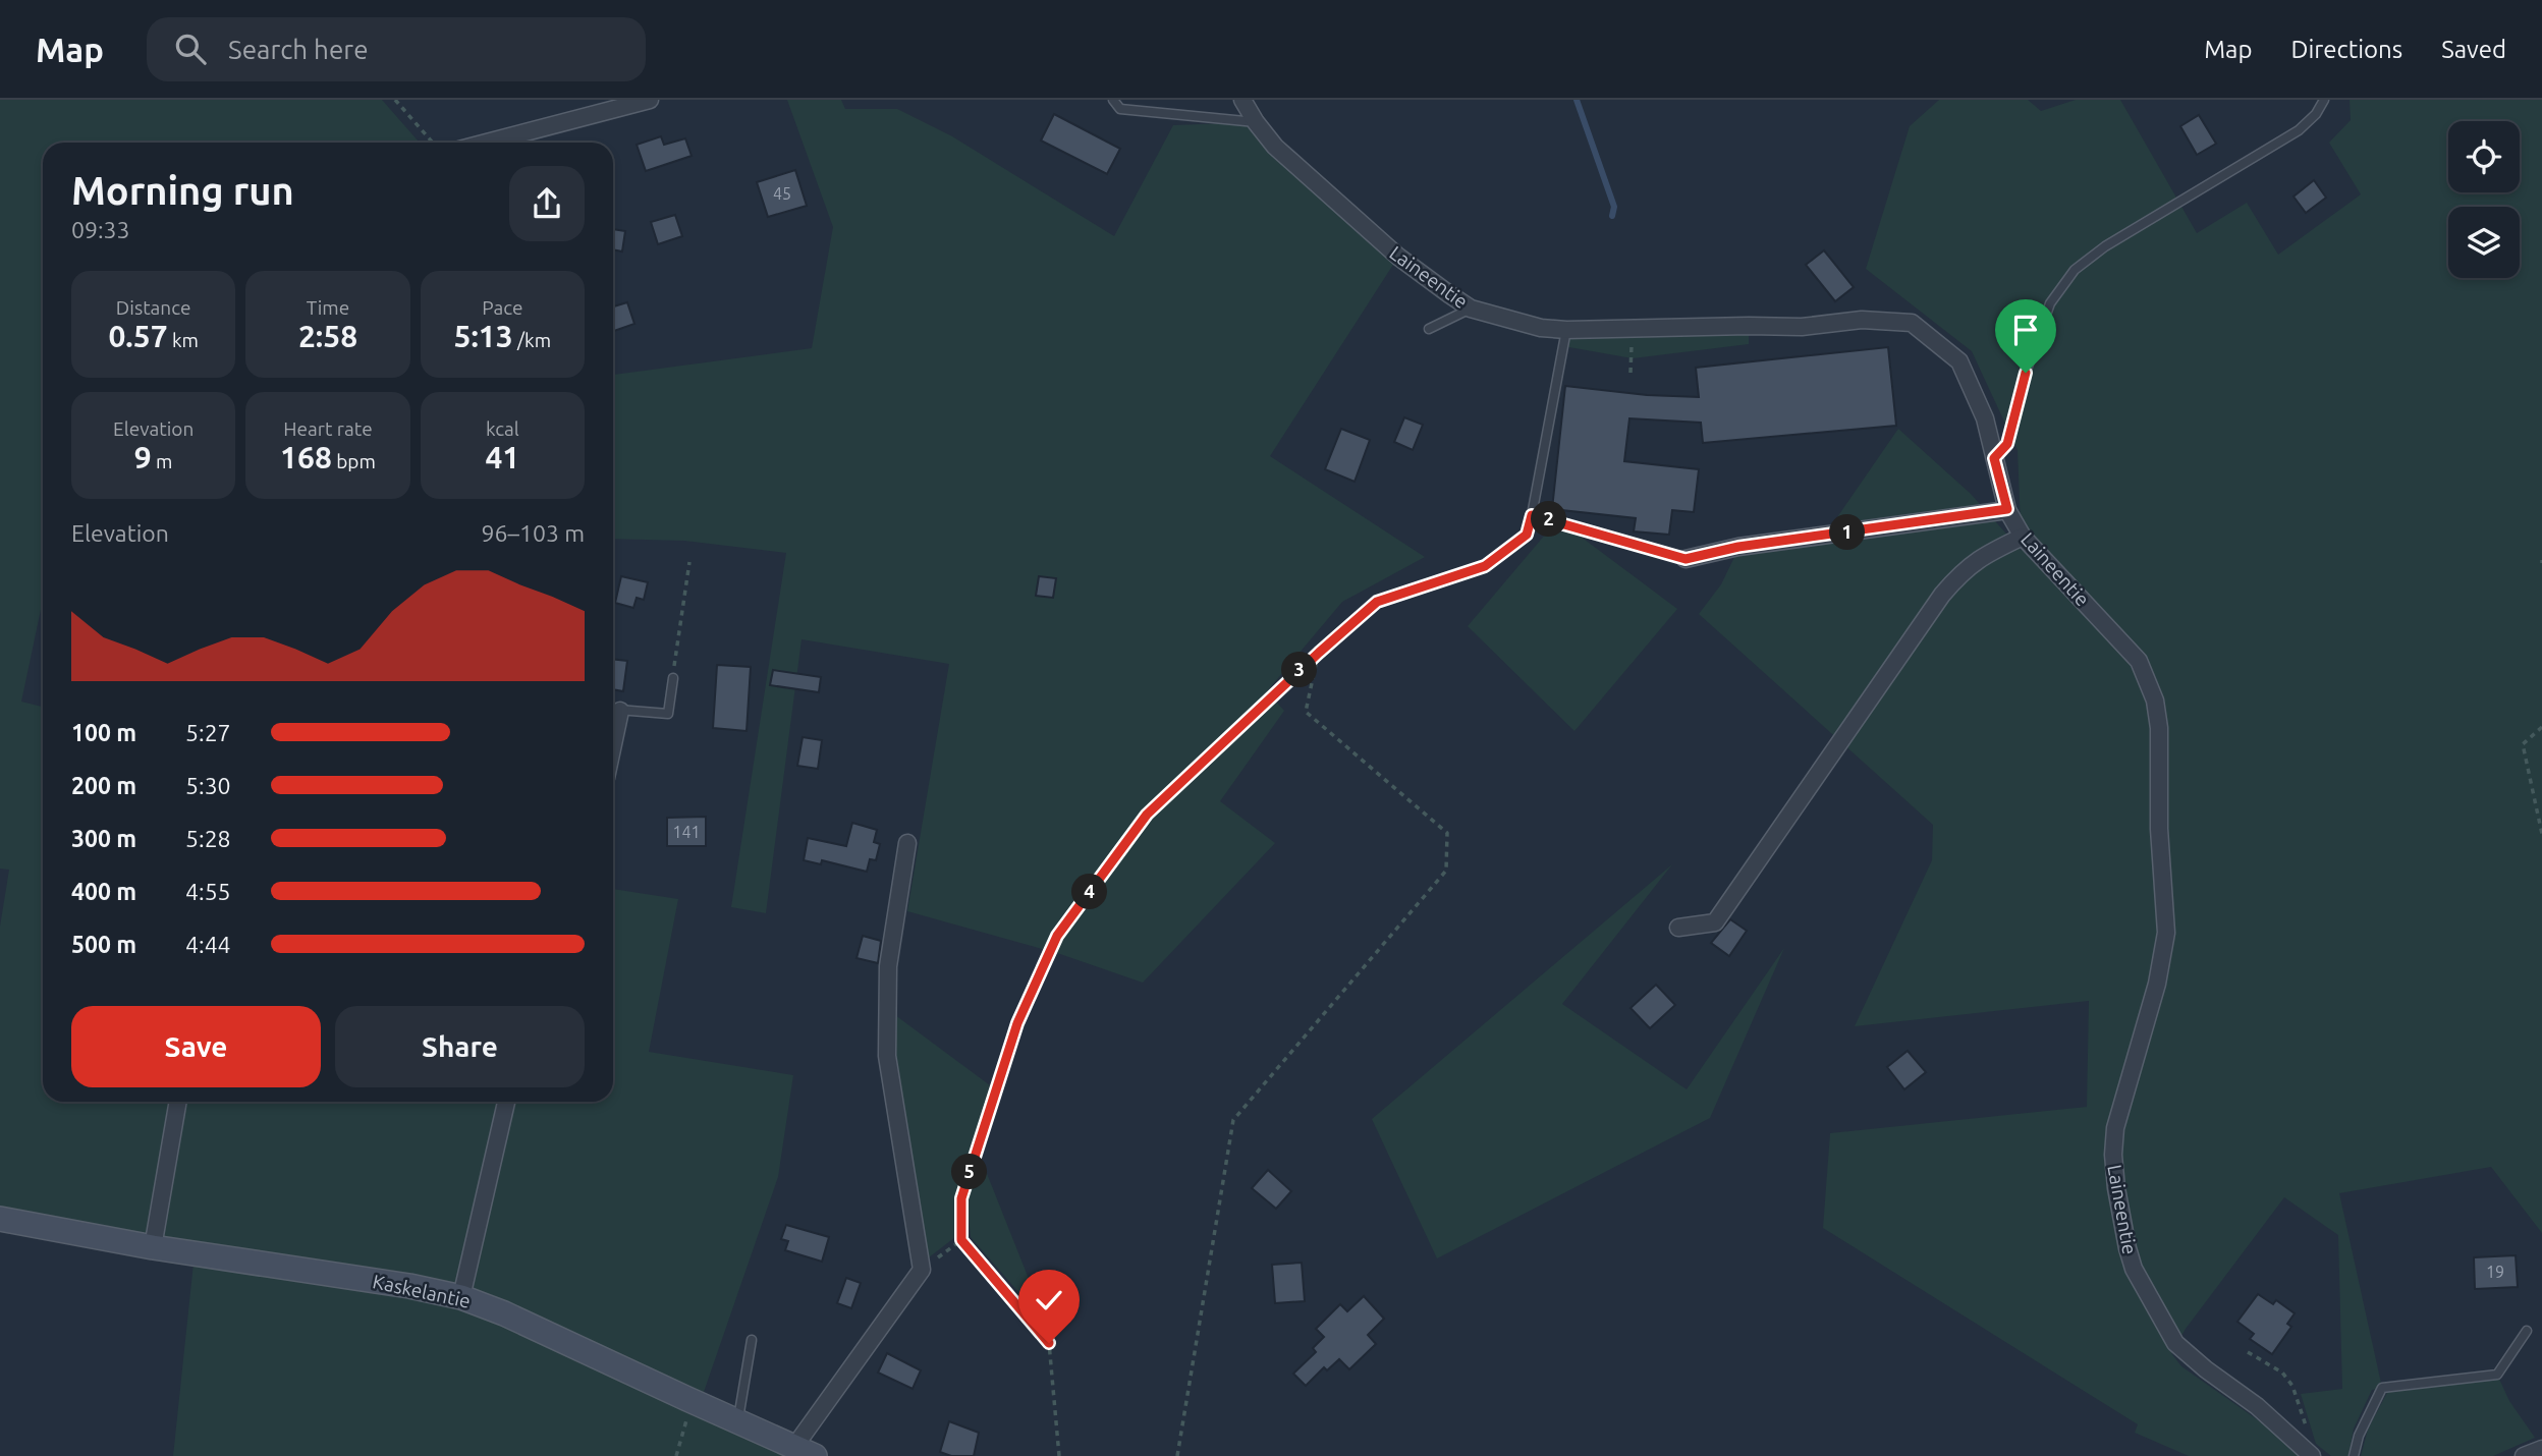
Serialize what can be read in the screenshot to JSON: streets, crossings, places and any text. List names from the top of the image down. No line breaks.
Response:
{"streets":{"street":["Laineentie","Kaskelantie"]},"house_numbers":["45","141","19"],"page":{"header":"Map","search":"Search here","nav":["Map","Directions","Saved"],"heading":["Morning run","09:33"],"stats":[["Distance","0.57 km"],["Time","2:58"],["Pace","5:13 /km"],["Elevation","9 m"],["Heart rate","168 bpm"],["kcal","41"]],"pins":["2","1","3","4","5"],"chart":["Elevation","96–103 m"],"list":[{"name":"100 m","note":"5:27"},{"name":"200 m","note":"5:30"},{"name":"300 m","note":"5:28"},{"name":"400 m","note":"4:55"},{"name":"500 m","note":"4:44"}],"buttons":["Save","Share"]}}
